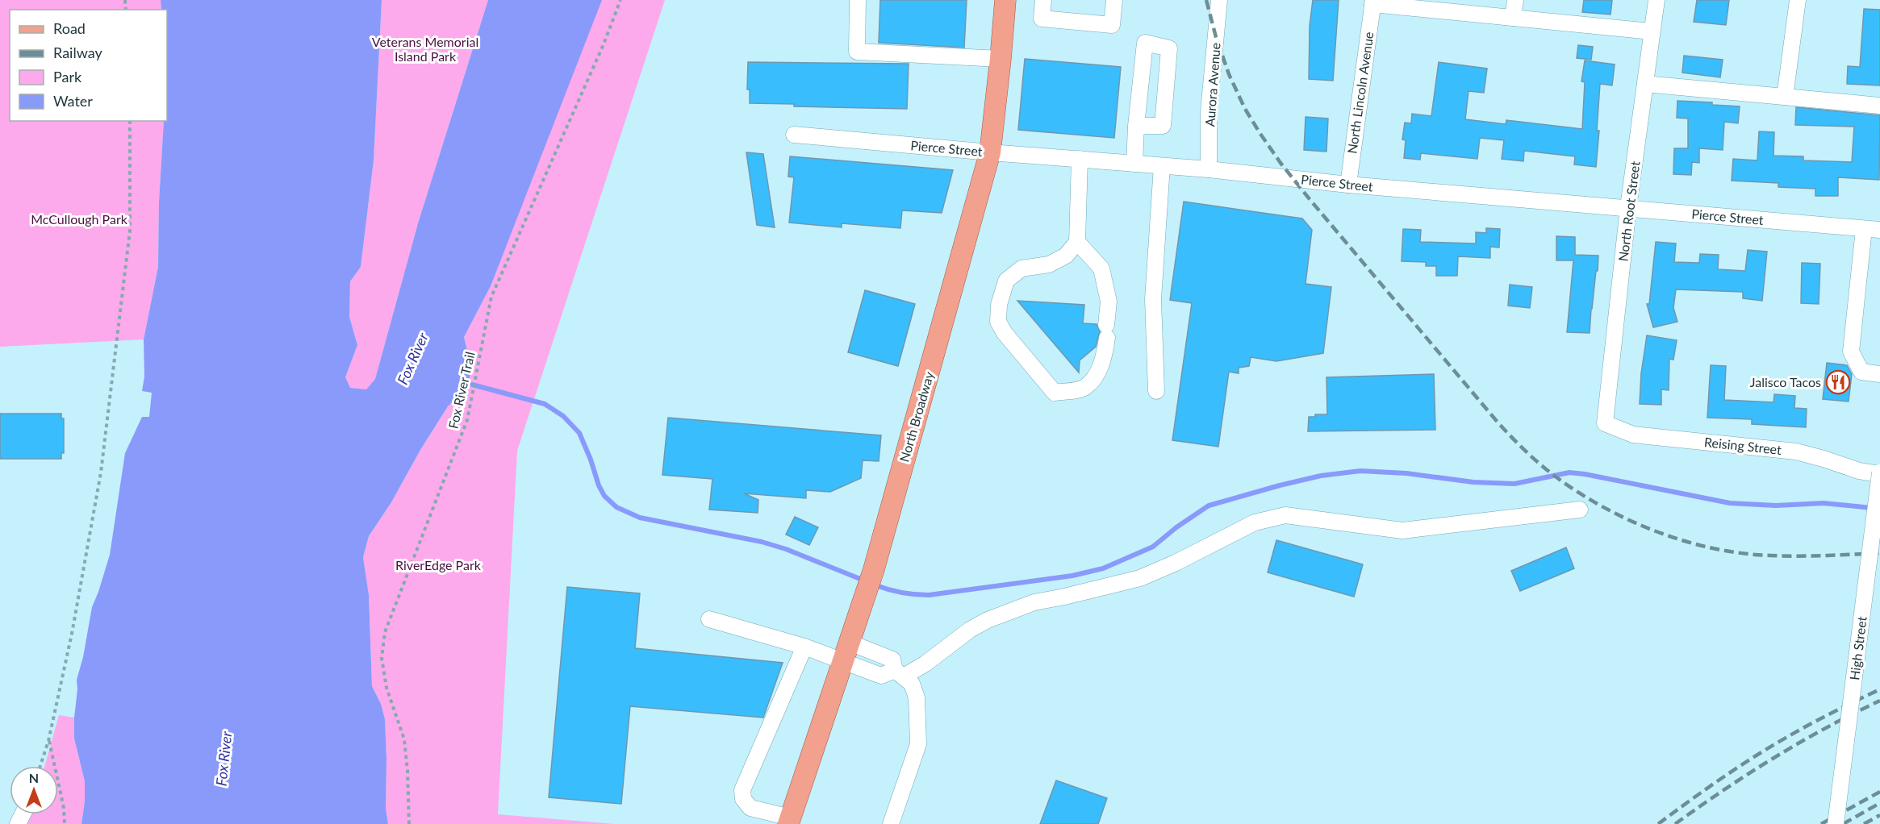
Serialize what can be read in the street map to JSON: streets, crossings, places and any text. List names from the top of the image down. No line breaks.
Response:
{"streets":{"main road":["North Broadway"],"street":["Aurora Avenue","North Lincoln Avenue","Pierce Street","North Root Street","Reising Street","High Street"],"path":["Fox River Trail"]},"crossings":[["Aurora Avenue","Pierce Street"],["North Lincoln Avenue","Pierce Street"],["Pierce Street","North Root Street"],["Pierce Street","North Broadway"],["North Root Street","Reising Street"],["Reising Street","High Street"]],"water":["Fox River"],"parks":["Veterans Memorial Island Park","McCullough Park","RiverEdge Park"],"places":{"restaurant":["Jalisco Tacos"]},"legend":["Road","Railway","Park","Water"],"north":"top"}
